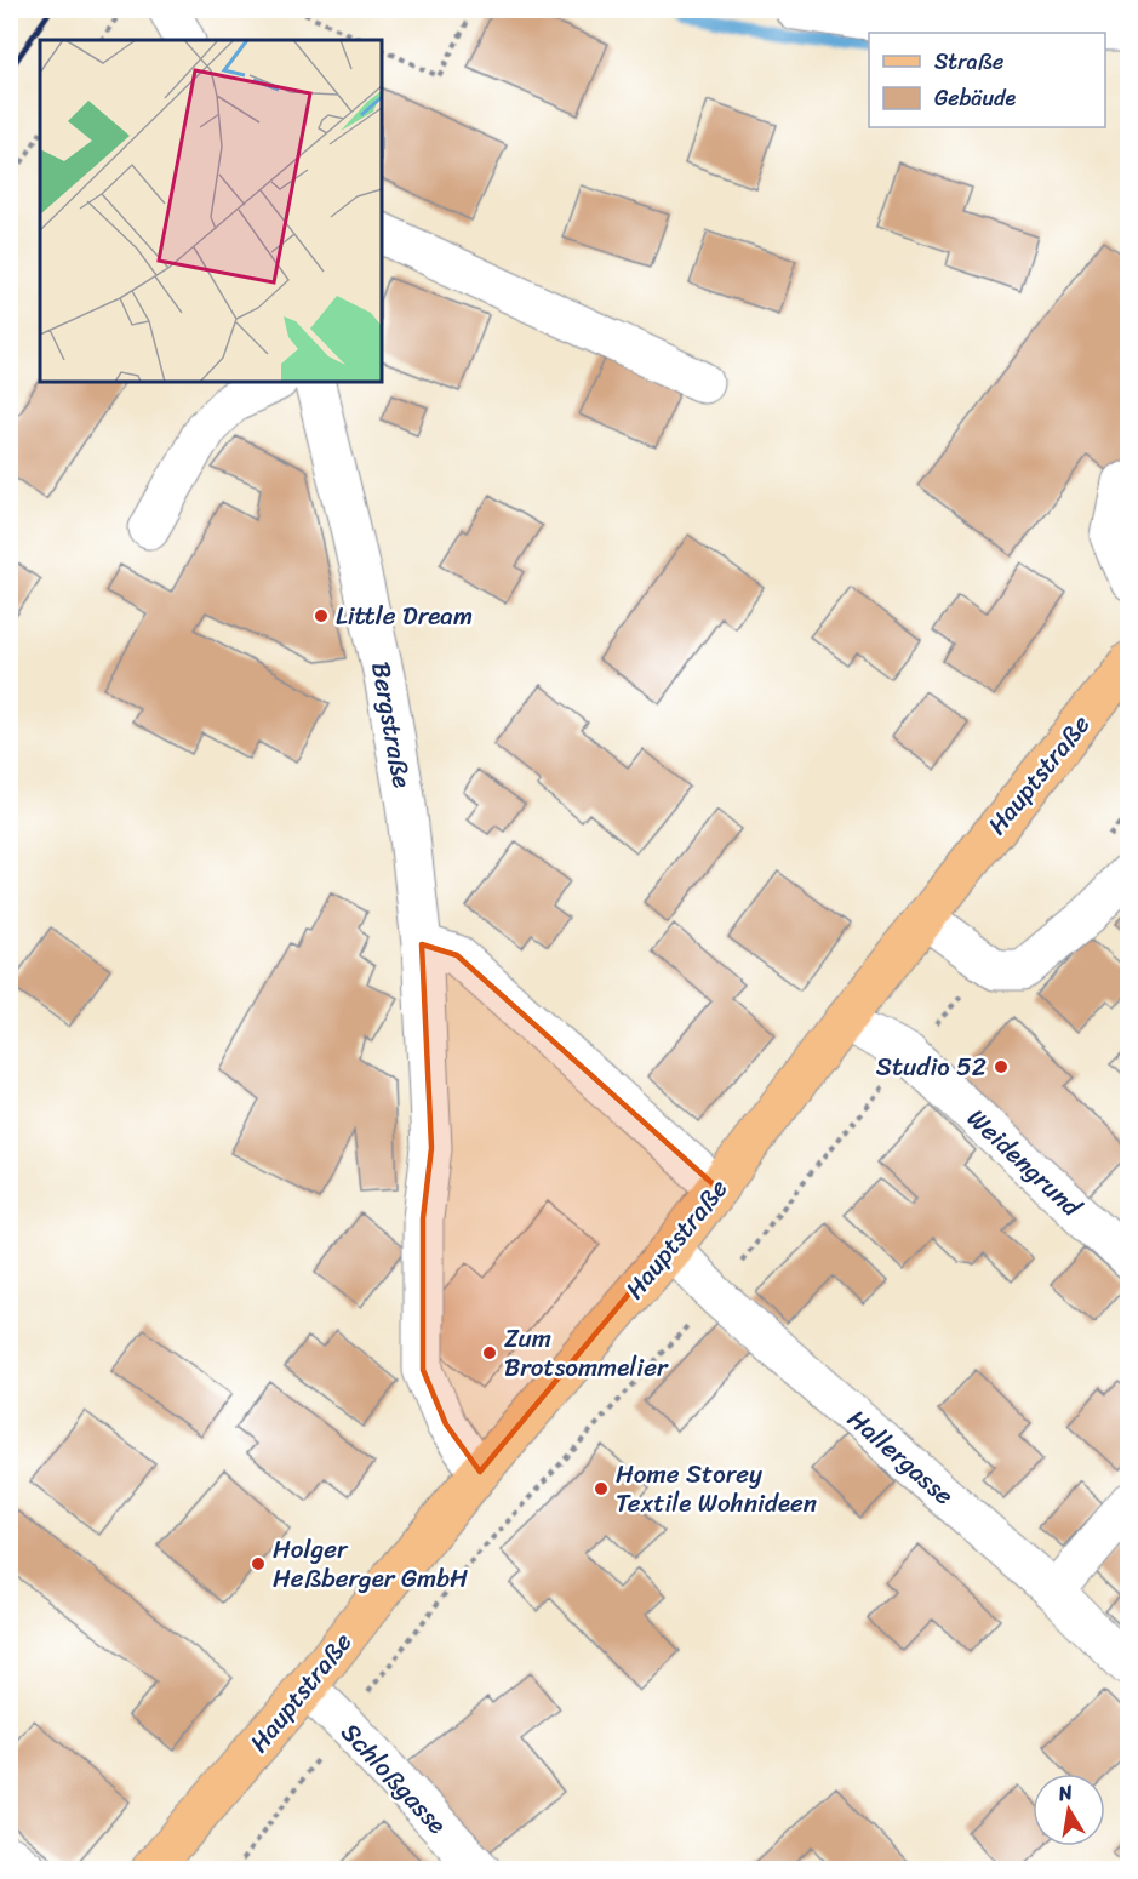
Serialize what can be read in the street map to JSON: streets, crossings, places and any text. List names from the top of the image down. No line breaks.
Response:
{"streets":{"main road":["Hauptstraße"],"street":["Bergstraße","Weidengrund","Hallergasse","Schloßgasse"]},"crossings":[["Bergstraße","Hauptstraße"],["Hauptstraße","Weidengrund"],["Hauptstraße","Hallergasse"],["Hauptstraße","Schloßgasse"]],"places":["Little Dream","Studio 52","Zum Brotsommelier","Home Storey Textile Wohnideen","Holger Heßberger GmbH"],"legend":["Straße","Gebäude"],"north":"top"}
